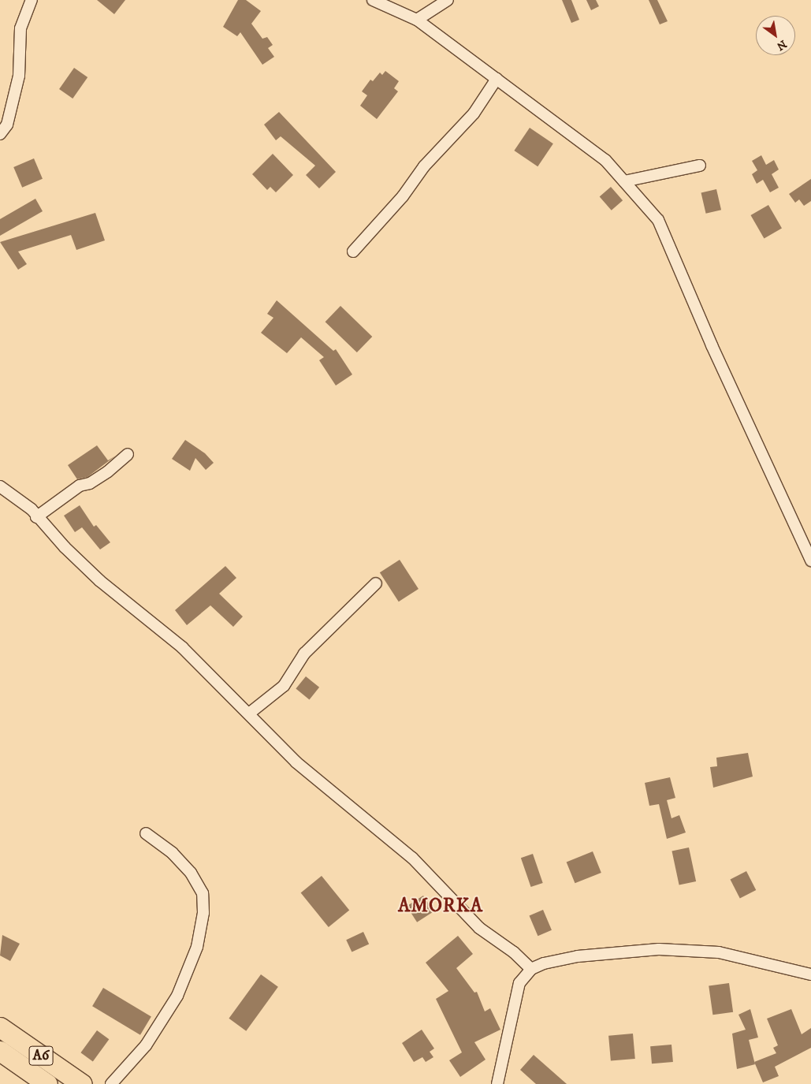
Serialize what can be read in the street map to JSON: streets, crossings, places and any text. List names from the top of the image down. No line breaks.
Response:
{"streets":{"highway":["A6"]},"districts":["AMORKA"],"north":"bottom right"}
